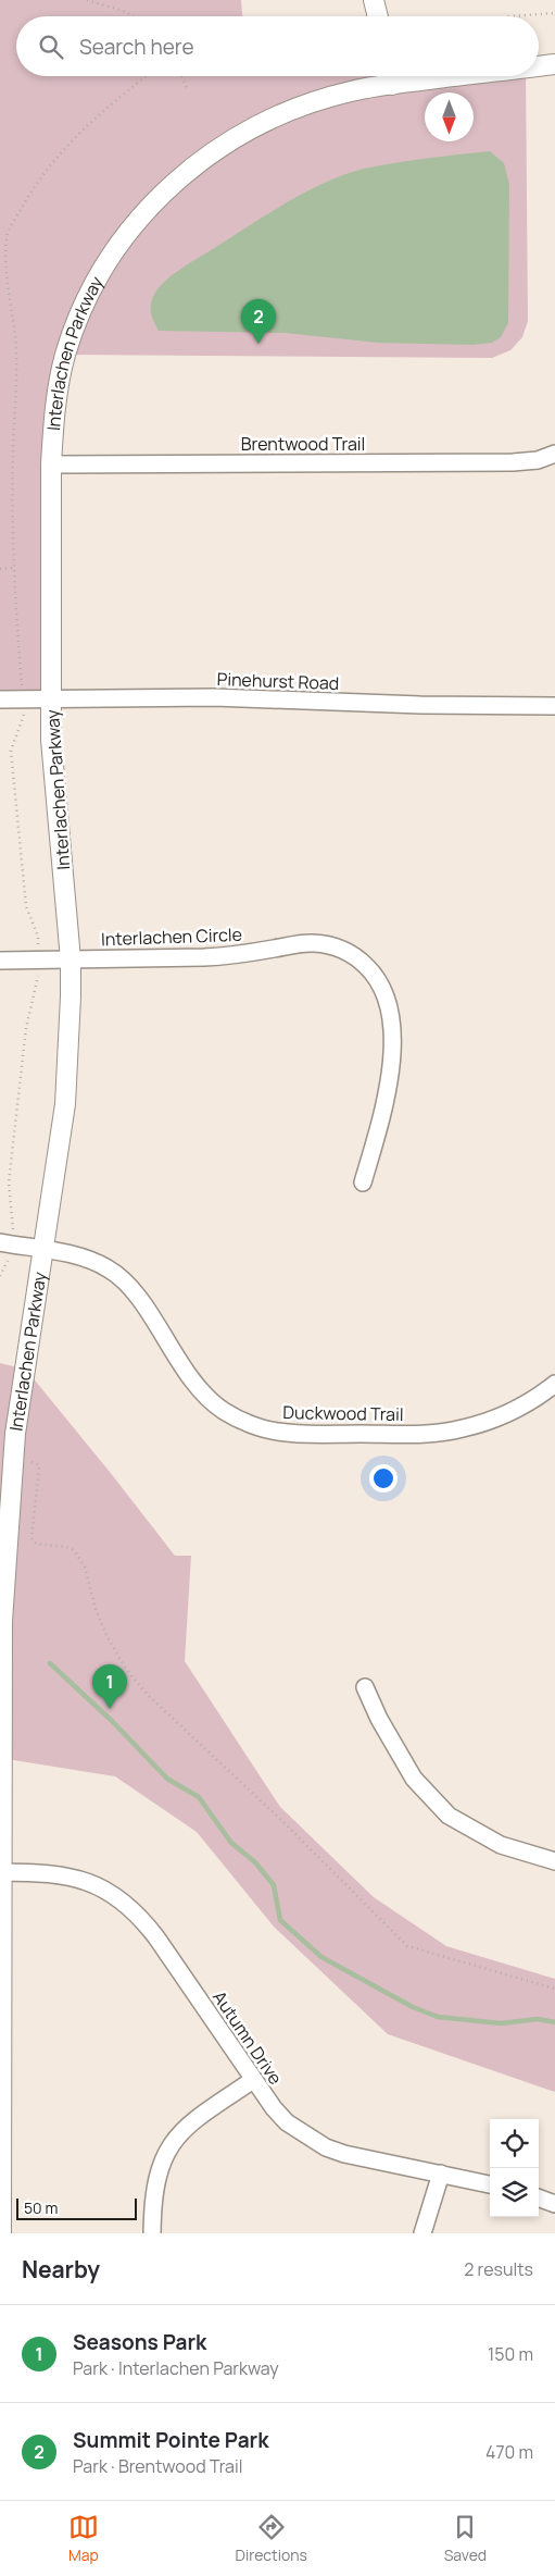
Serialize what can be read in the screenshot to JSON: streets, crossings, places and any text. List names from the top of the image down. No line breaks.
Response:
{"streets":{"street":["Interlachen Parkway","Brentwood Trail","Pinehurst Road","Interlachen Circle","Duckwood Trail","Autumn Drive"]},"crossings":[["Interlachen Parkway","Brentwood Trail"],["Interlachen Parkway","Pinehurst Road"],["Interlachen Parkway","Interlachen Circle"],["Interlachen Parkway","Duckwood Trail"],["Interlachen Parkway","Autumn Drive"]],"scale_bar":"50 m","north":"bottom","page":{"search":"Search here","pins":["2","1"],"scale":"50 m","heading":["Nearby","2 results"],"list":[{"mark":"1","name":"Seasons Park","note":"Park · Interlachen Parkway","value":"150 m"},{"mark":"2","name":"Summit Pointe Park","note":"Park · Brentwood Trail","value":"470 m"}],"nav":["Map","Directions","Saved"]}}
